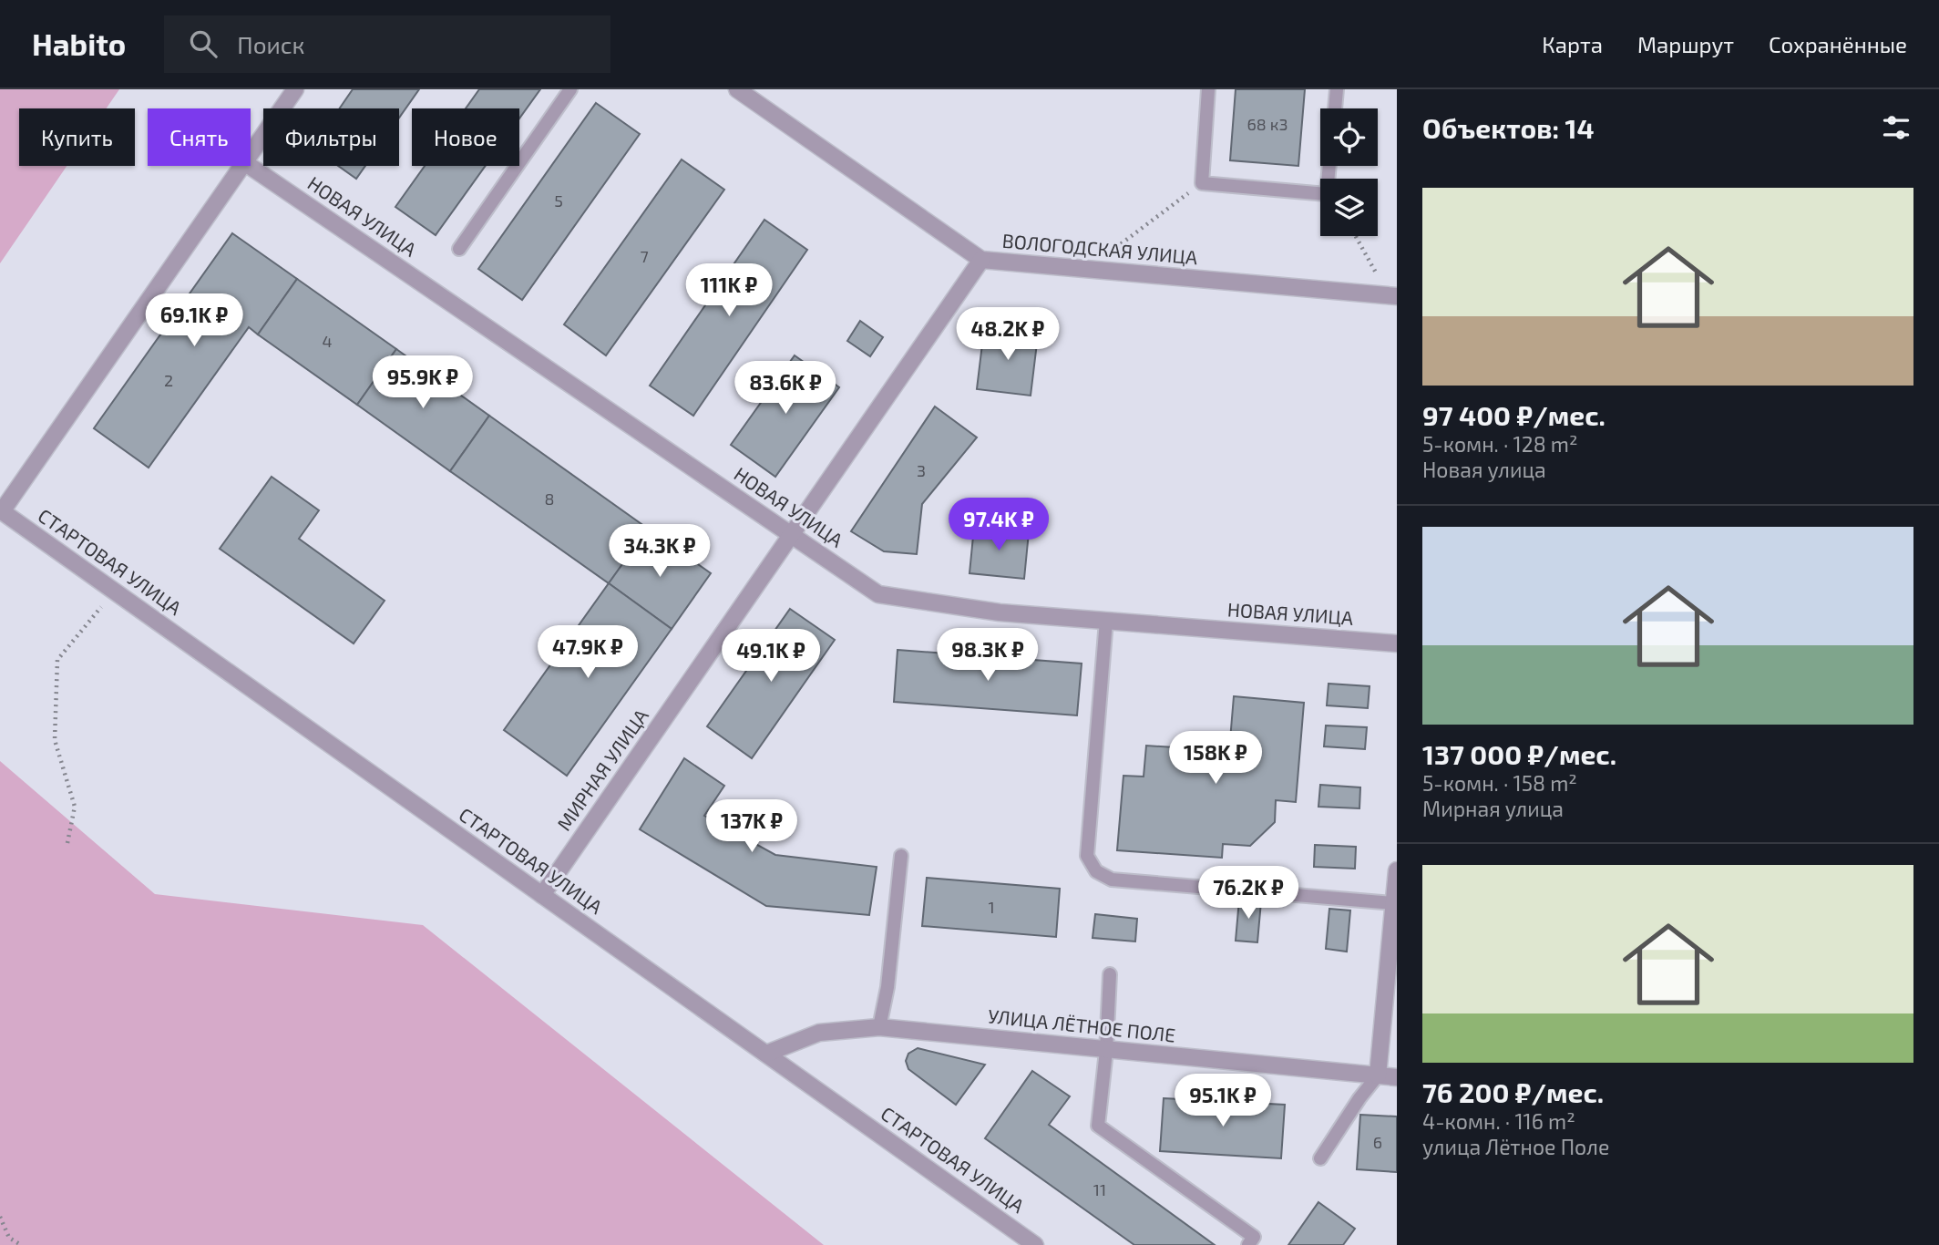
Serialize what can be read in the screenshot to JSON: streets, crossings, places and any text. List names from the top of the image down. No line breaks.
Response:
{"streets":{"street":["НОВАЯ УЛИЦА","ВОЛОГОДСКАЯ УЛИЦА","СТАРТОВАЯ УЛИЦА","МИРНАЯ УЛИЦА","УЛИЦА ЛЁТНОЕ ПОЛЕ"]},"crossings":[["НОВАЯ УЛИЦА","МИРНАЯ УЛИЦА"],["ВОЛОГОДСКАЯ УЛИЦА","МИРНАЯ УЛИЦА"],["СТАРТОВАЯ УЛИЦА","МИРНАЯ УЛИЦА"],["СТАРТОВАЯ УЛИЦА","УЛИЦА ЛЁТНОЕ ПОЛЕ"]],"house_numbers":["68 к3","5","7","4","2","3","8","1","6","11"],"page":{"header":"Habito","search":"Поиск","nav":["Карта","Маршрут","Сохранённые"],"heading":"Объектов: 14","chip":["Купить","Снять","Фильтры","Новое"],"list":[{"name":"97 400 ₽/мес.","note":"5-комн. · 128 m² · Новая улица"},{"name":"137 000 ₽/мес.","note":"5-комн. · 158 m² · Мирная улица"},{"name":"76 200 ₽/мес.","note":"4-комн. · 116 m² · улица Лётное Поле"}],"price":["111K ₽","69.1K ₽","48.2K ₽","95.9K ₽","83.6K ₽","97.4K ₽","34.3K ₽","47.9K ₽","98.3K ₽","49.1K ₽","158K ₽","137K ₽","76.2K ₽","95.1K ₽"]}}
